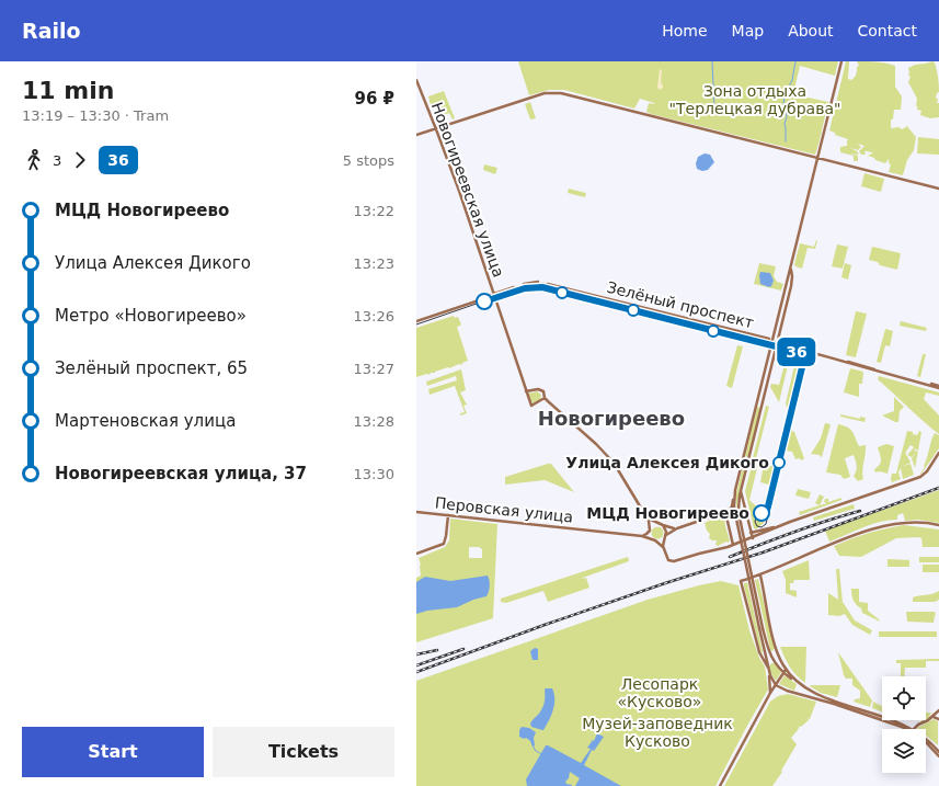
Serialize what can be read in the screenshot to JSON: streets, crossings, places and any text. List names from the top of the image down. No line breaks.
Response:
{"streets":{"main road":["Новогиреевская улица","Зелёный проспект","Перовская улица"]},"crossings":[["Новогиреевская улица","Зелёный проспект"]],"districts":["Новогиреево"],"parks":["Зона отдыха \"Терлецкая дубрава\"","Лесопарк «Кусково»","Музей-заповедник Кусково"],"places":["Улица Алексея Дикого","МЦД Новогиреево"],"lines":["tram line 36"],"page":{"header":"Railo","nav":["Home","Map","About","Contact"],"heading":["11 min","13:19 – 13:30 · Tram","96 ₽"],"on_map":"36","legs":["3","36","5 stops"],"list":[{"name":"МЦД Новогиреево","value":"13:22"},{"name":"Улица Алексея Дикого","value":"13:23"},{"name":"Метро «Новогиреево»","value":"13:26"},{"name":"Зелёный проспект, 65","value":"13:27"},{"name":"Мартеновская улица","value":"13:28"},{"name":"Новогиреевская улица, 37","value":"13:30"}],"buttons":["Start","Tickets"]}}
